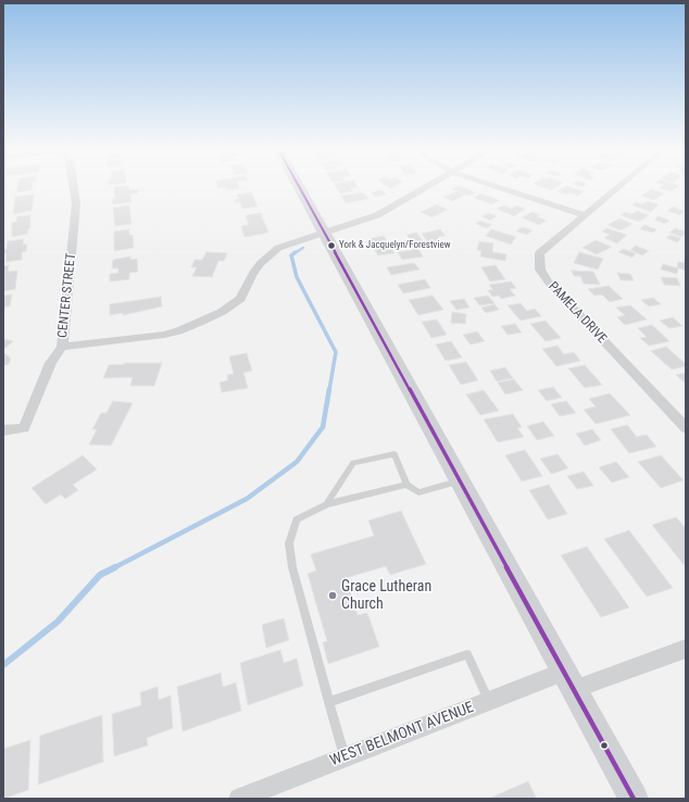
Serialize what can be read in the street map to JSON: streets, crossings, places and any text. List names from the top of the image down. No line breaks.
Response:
{"streets":{"street":["CENTER STREET","PAMELA DRIVE","WEST BELMONT AVENUE"]},"places":["York & Jacquelyn/Forestview","Grace Lutheran Church"]}
